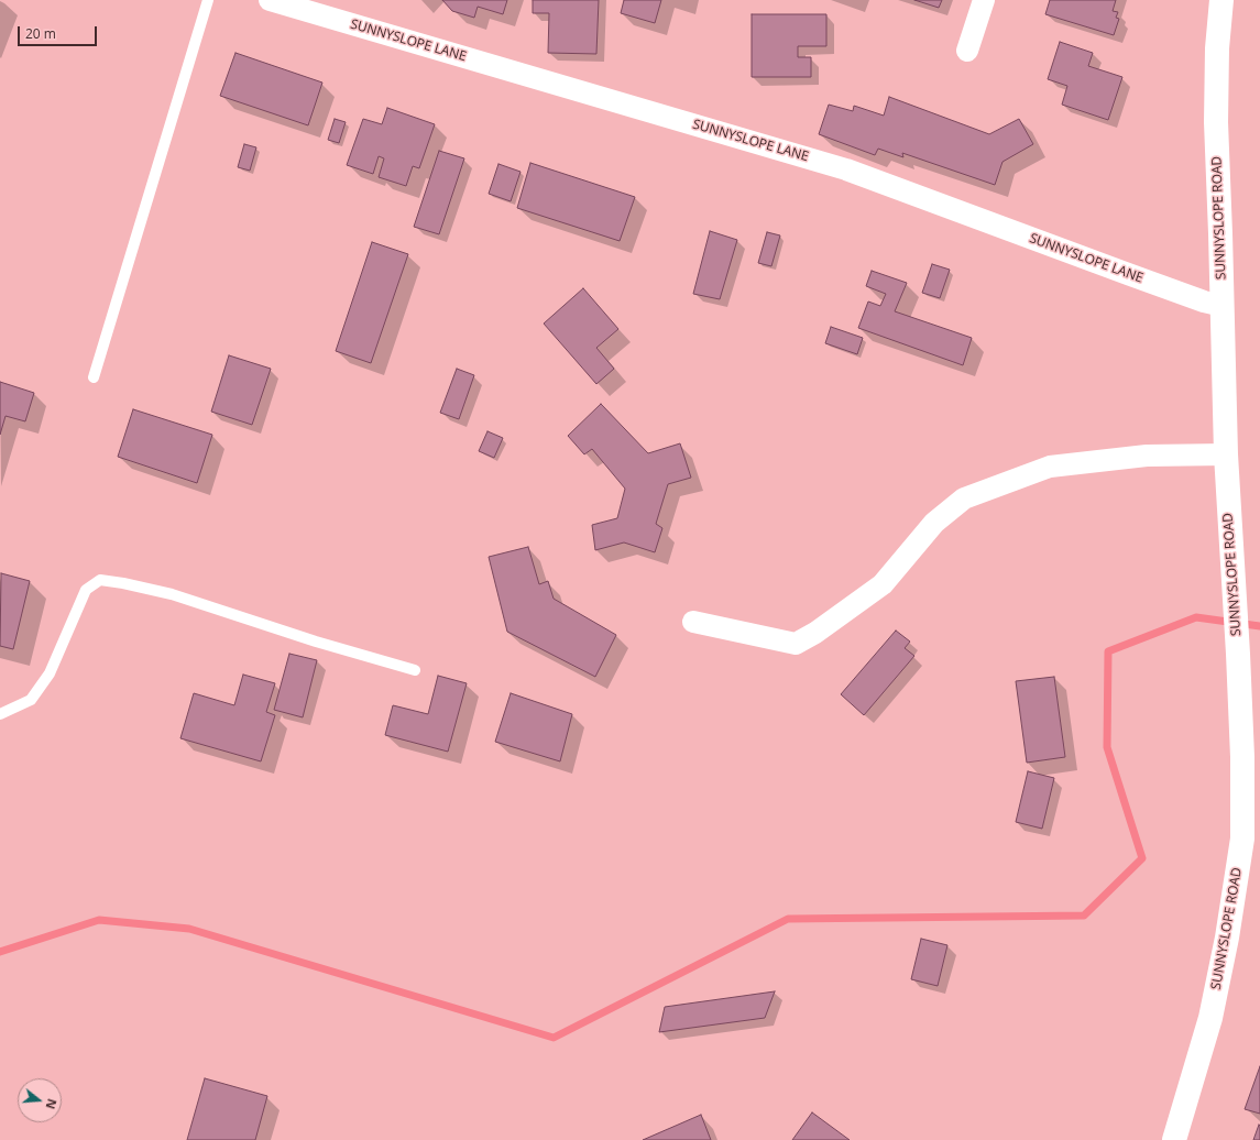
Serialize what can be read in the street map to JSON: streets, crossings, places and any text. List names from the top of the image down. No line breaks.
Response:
{"streets":{"street":["SUNNYSLOPE LANE","SUNNYSLOPE ROAD"]},"crossings":[["SUNNYSLOPE LANE","SUNNYSLOPE ROAD"]],"scale_bar":"20 m","north":"right"}
